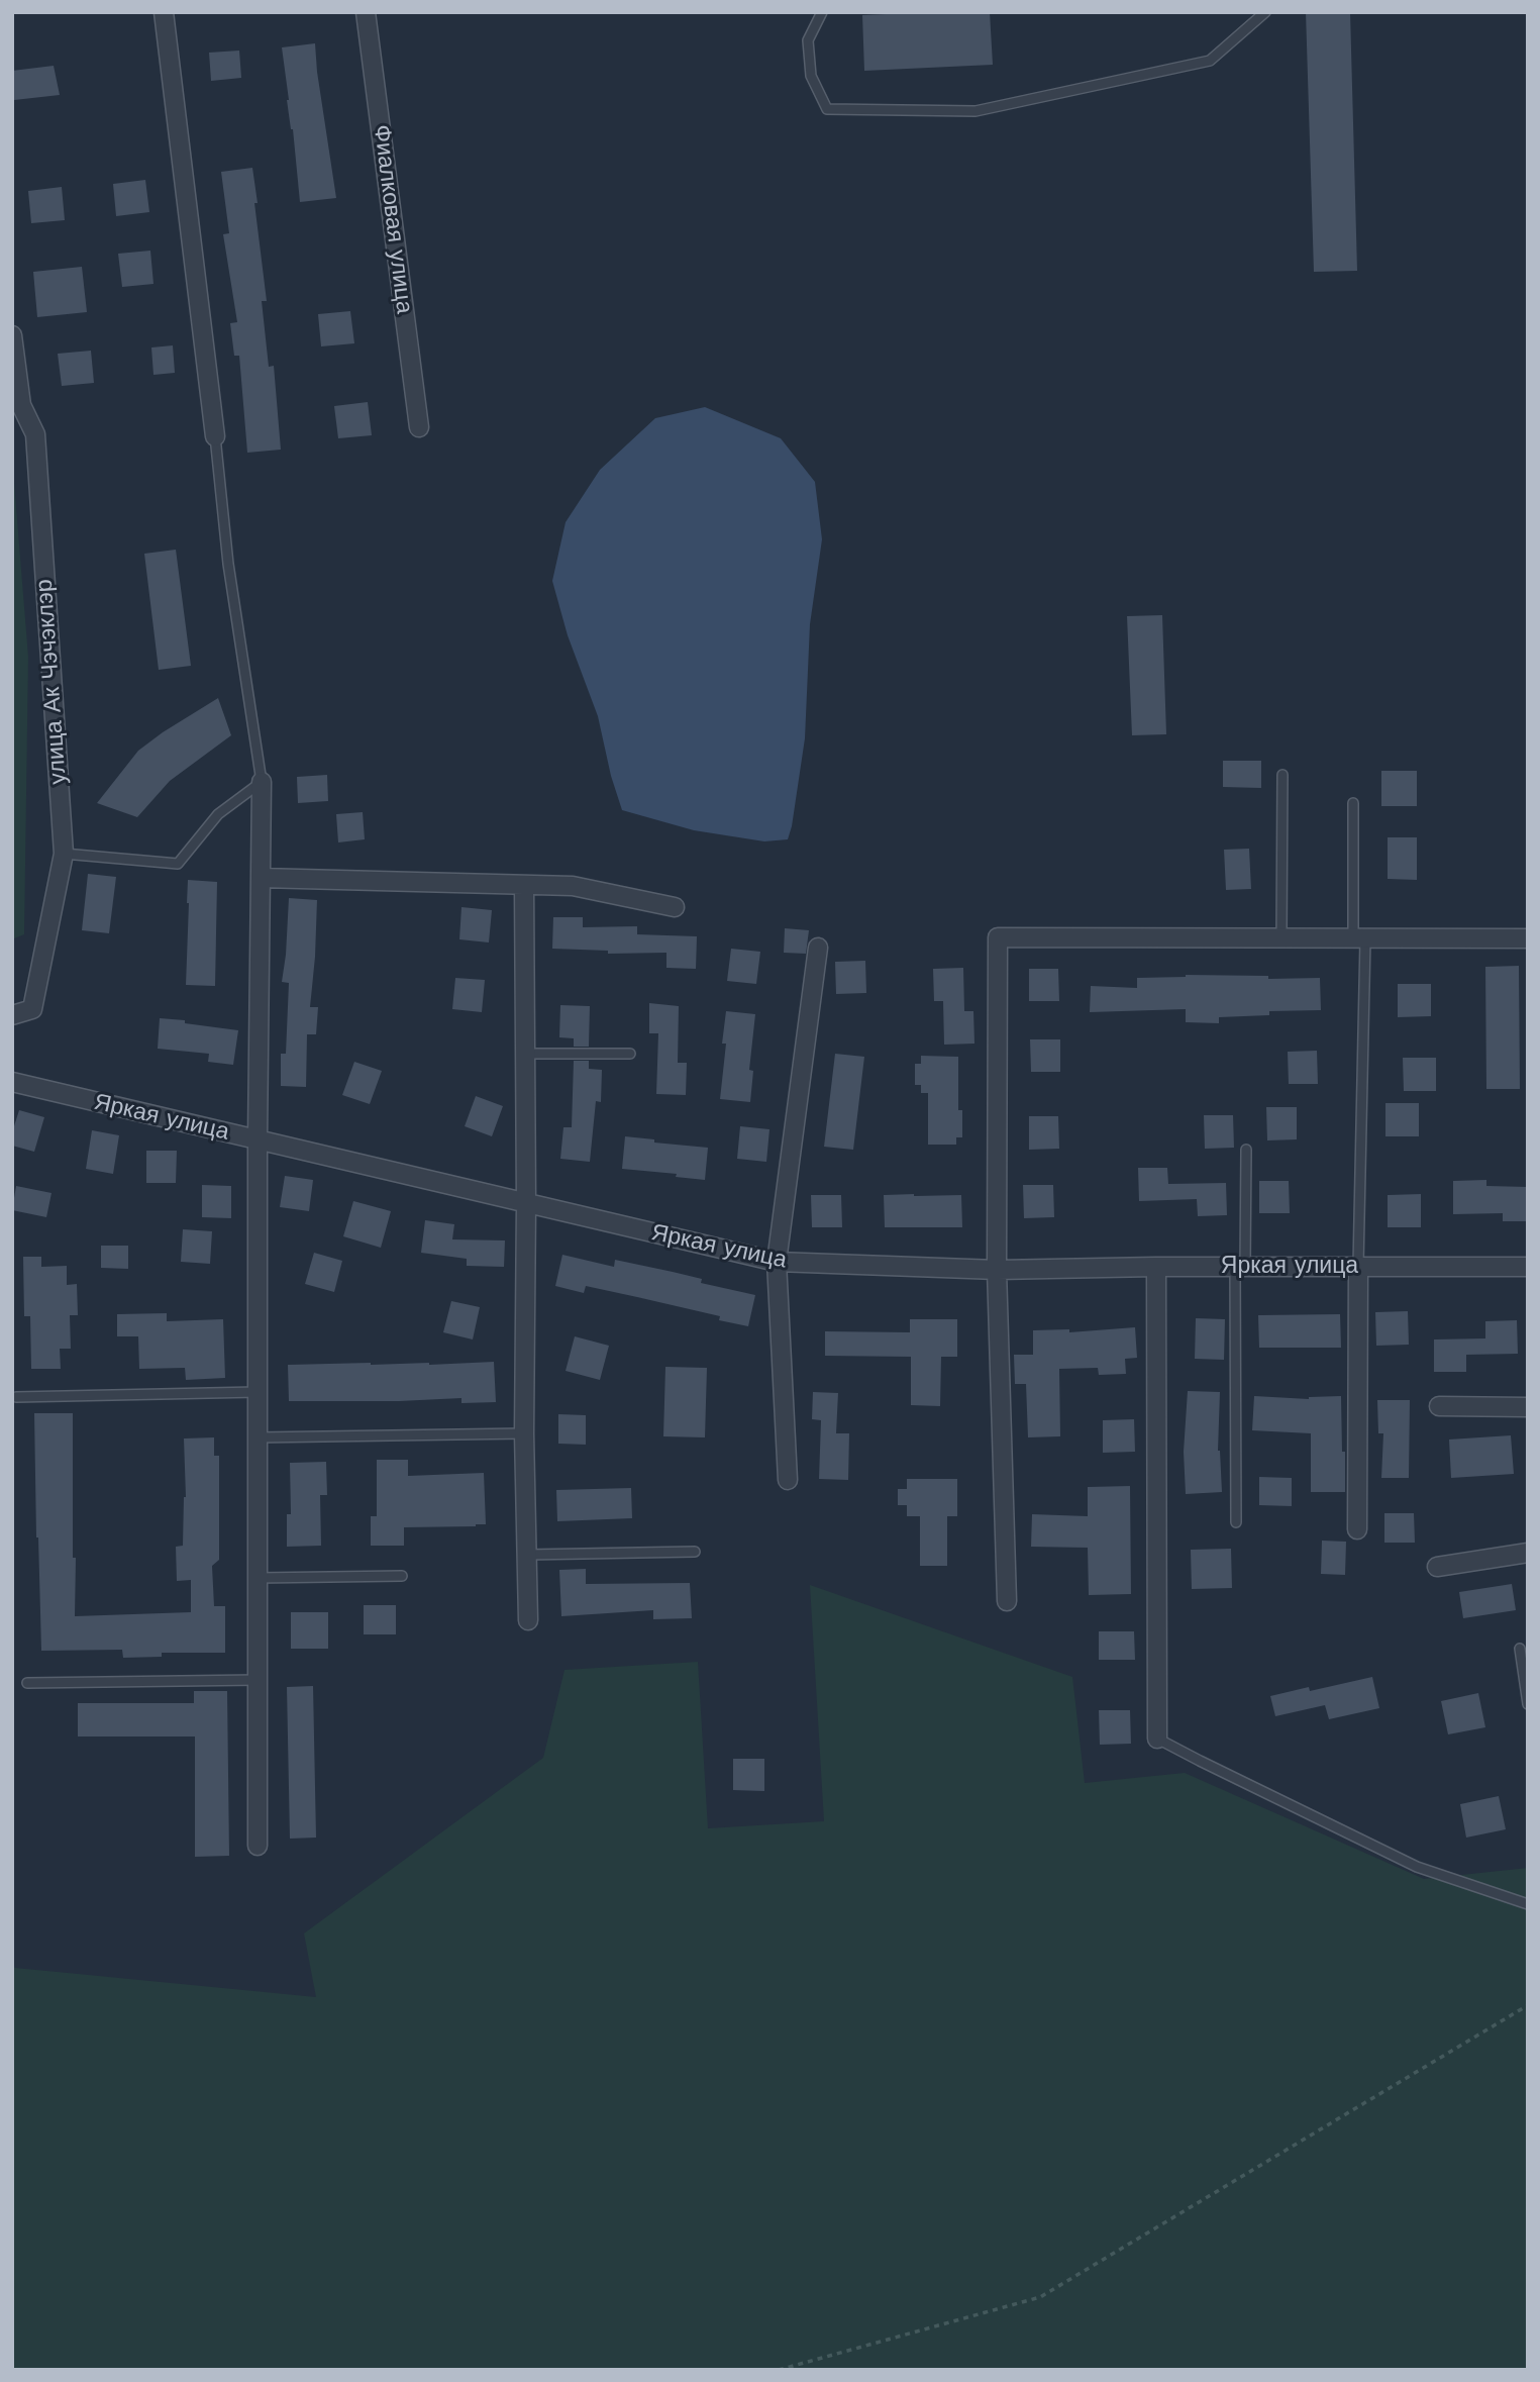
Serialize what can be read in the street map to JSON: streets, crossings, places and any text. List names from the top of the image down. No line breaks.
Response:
{"streets":{"street":["Фиалковая улица","улица Ак Чэчэклэр","Яркая улица"]}}
